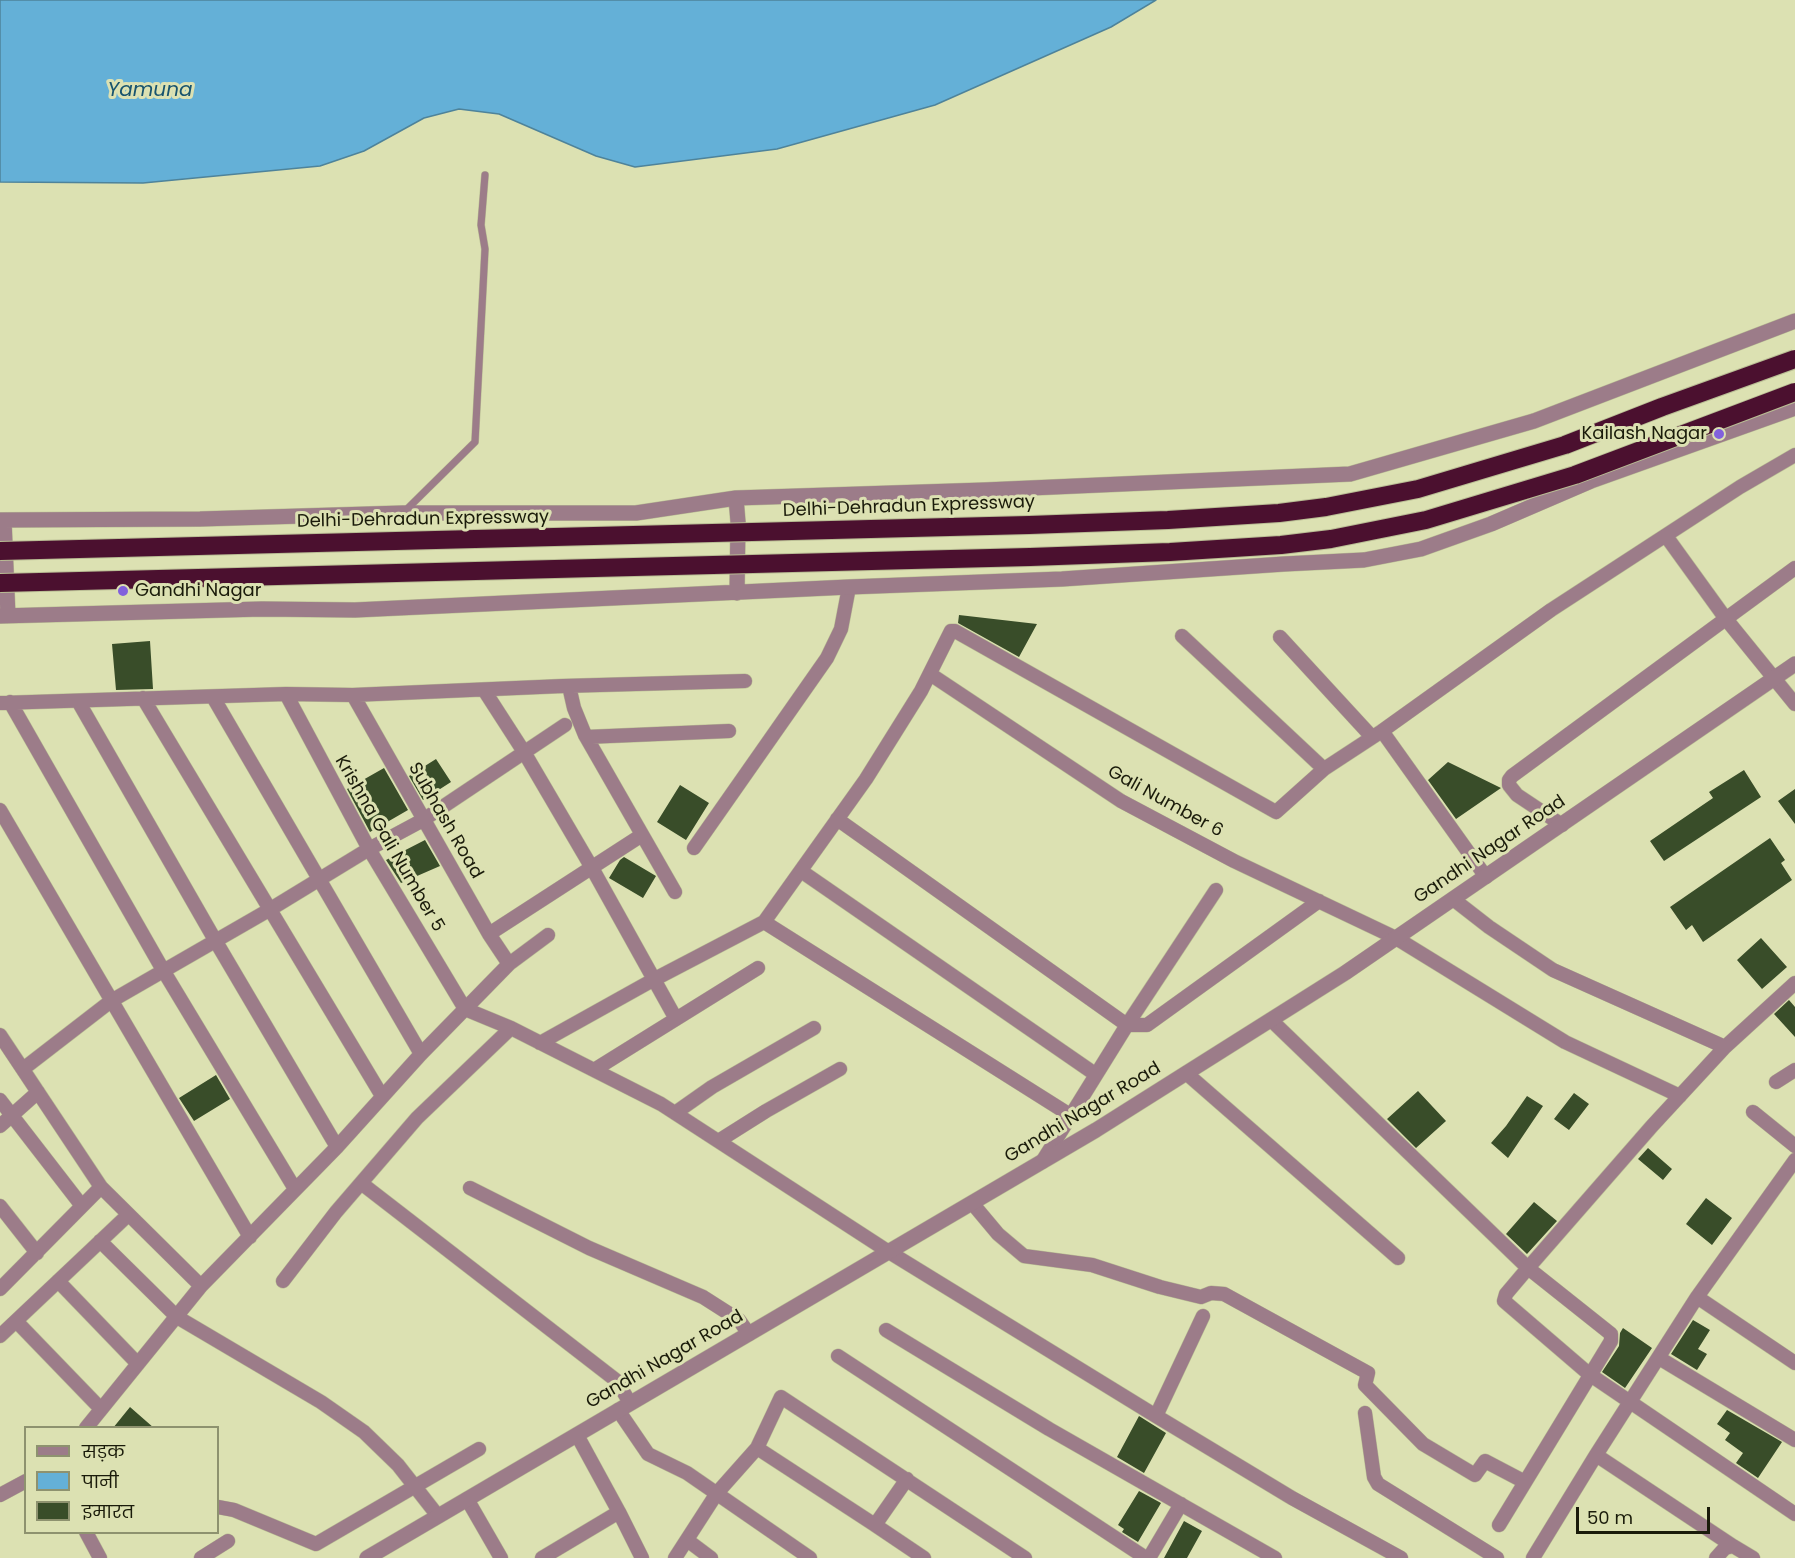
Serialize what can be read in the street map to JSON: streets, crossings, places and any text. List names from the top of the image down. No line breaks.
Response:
{"streets":{"highway":["Delhi-Dehradun Expressway"],"street":["Gali Number 6","Subhash Road","Krishna Gali Number 5","Gandhi Nagar Road"]},"crossings":[["Gali Number 6","Gandhi Nagar Road"]],"water":["Yamuna"],"places":["Kailash Nagar","Gandhi Nagar"],"legend":["सड़क","पानी","इमारत"],"scale_bar":"50 m"}
